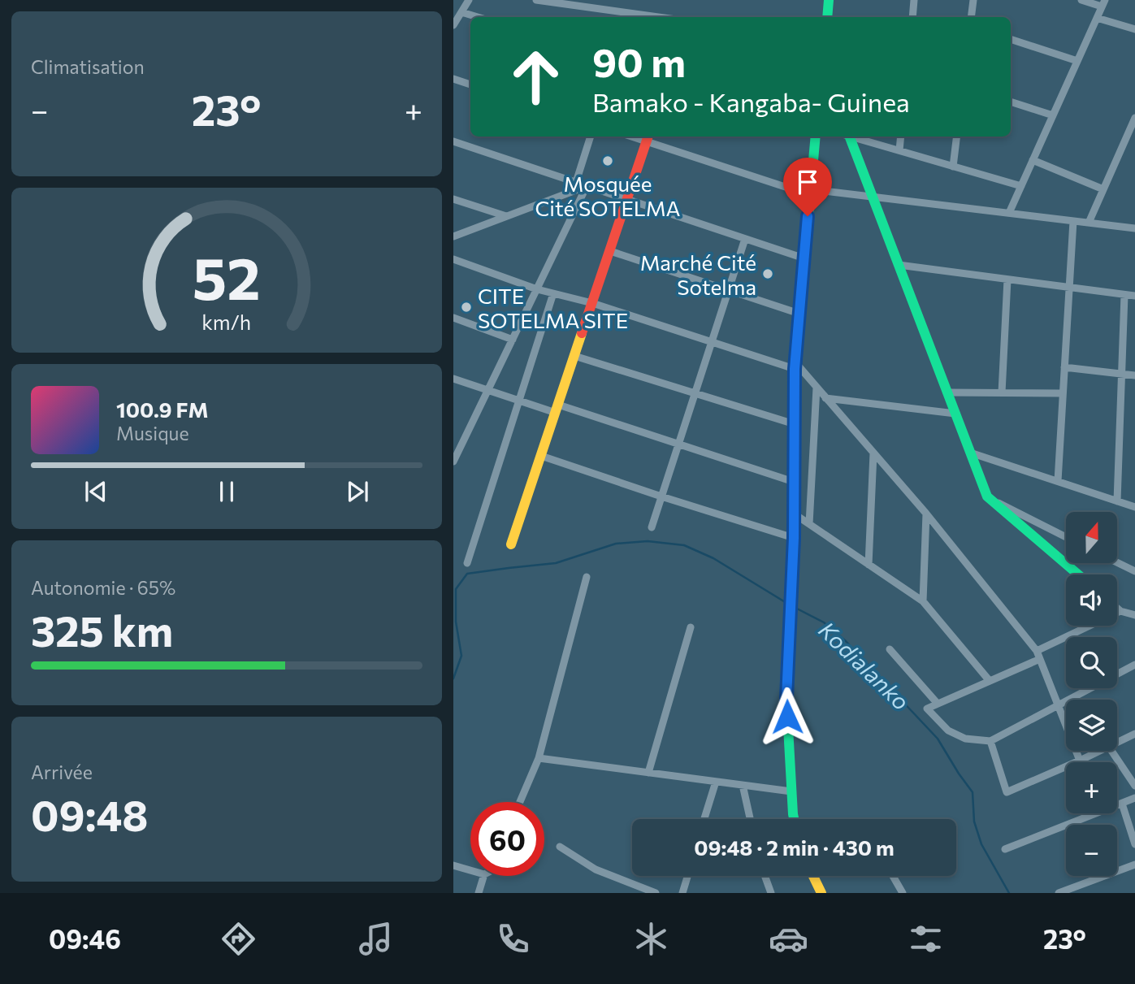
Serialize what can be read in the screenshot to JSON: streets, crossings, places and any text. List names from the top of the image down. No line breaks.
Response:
{"water":["Kodialanko"],"places":["Mosquée Cité SOTELMA","Marché Cité Sotelma","CITE SOTELMA SITE"],"north":"top","page":{"tile":["Climatisation",["Autonomie · 65%","325 km"],["Arrivée","09:48"]],"turn":["90 m","Bamako - Kangaba- Guinea"],"heat":["−","23°","+"],"song":["100.9 FM","Musique"],"map_buttons":["+","−"],"limit":"60","trip":"09:48 · 2 min · 430 m","tabs":["09:46","23°"],"gauge":["52","km/h"]}}
